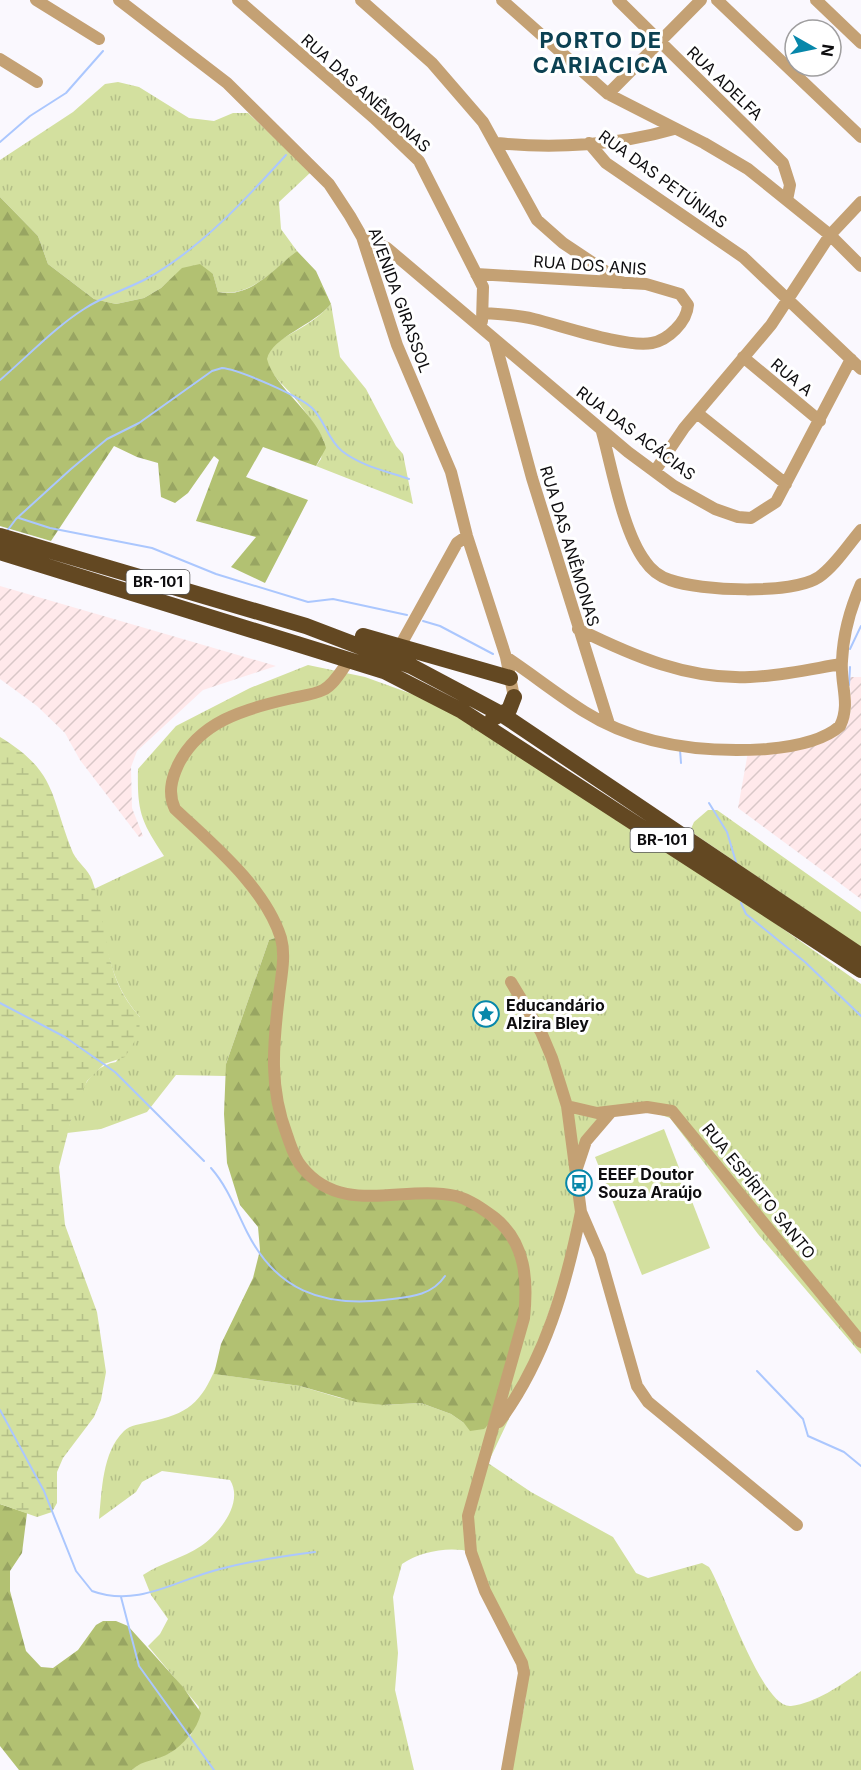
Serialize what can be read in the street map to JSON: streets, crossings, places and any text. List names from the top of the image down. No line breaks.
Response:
{"streets":{"highway":["BR-101"],"street":["RUA ADELFA","RUA DAS ANÊMONAS","RUA DAS PETÚNIAS","RUA DOS ANIS","AVENIDA GIRASSOL","RUA A","RUA DAS ACÁCIAS","RUA ESPÍRITO SANTO"]},"crossings":[["RUA DAS ANÊMONAS","RUA DOS ANIS"],["RUA DAS ANÊMONAS","RUA DAS ACÁCIAS"],["RUA DAS PETÚNIAS","RUA DAS ACÁCIAS"],["RUA DOS ANIS","RUA DAS ACÁCIAS"],["AVENIDA GIRASSOL","RUA DAS ACÁCIAS"],["RUA A","RUA DAS ACÁCIAS"]],"districts":["PORTO DE CARIACICA"],"places":{"place":["Educandário Alzira Bley"],"bus stop":["EEEF Doutor Souza Araújo"]},"north":"right"}
